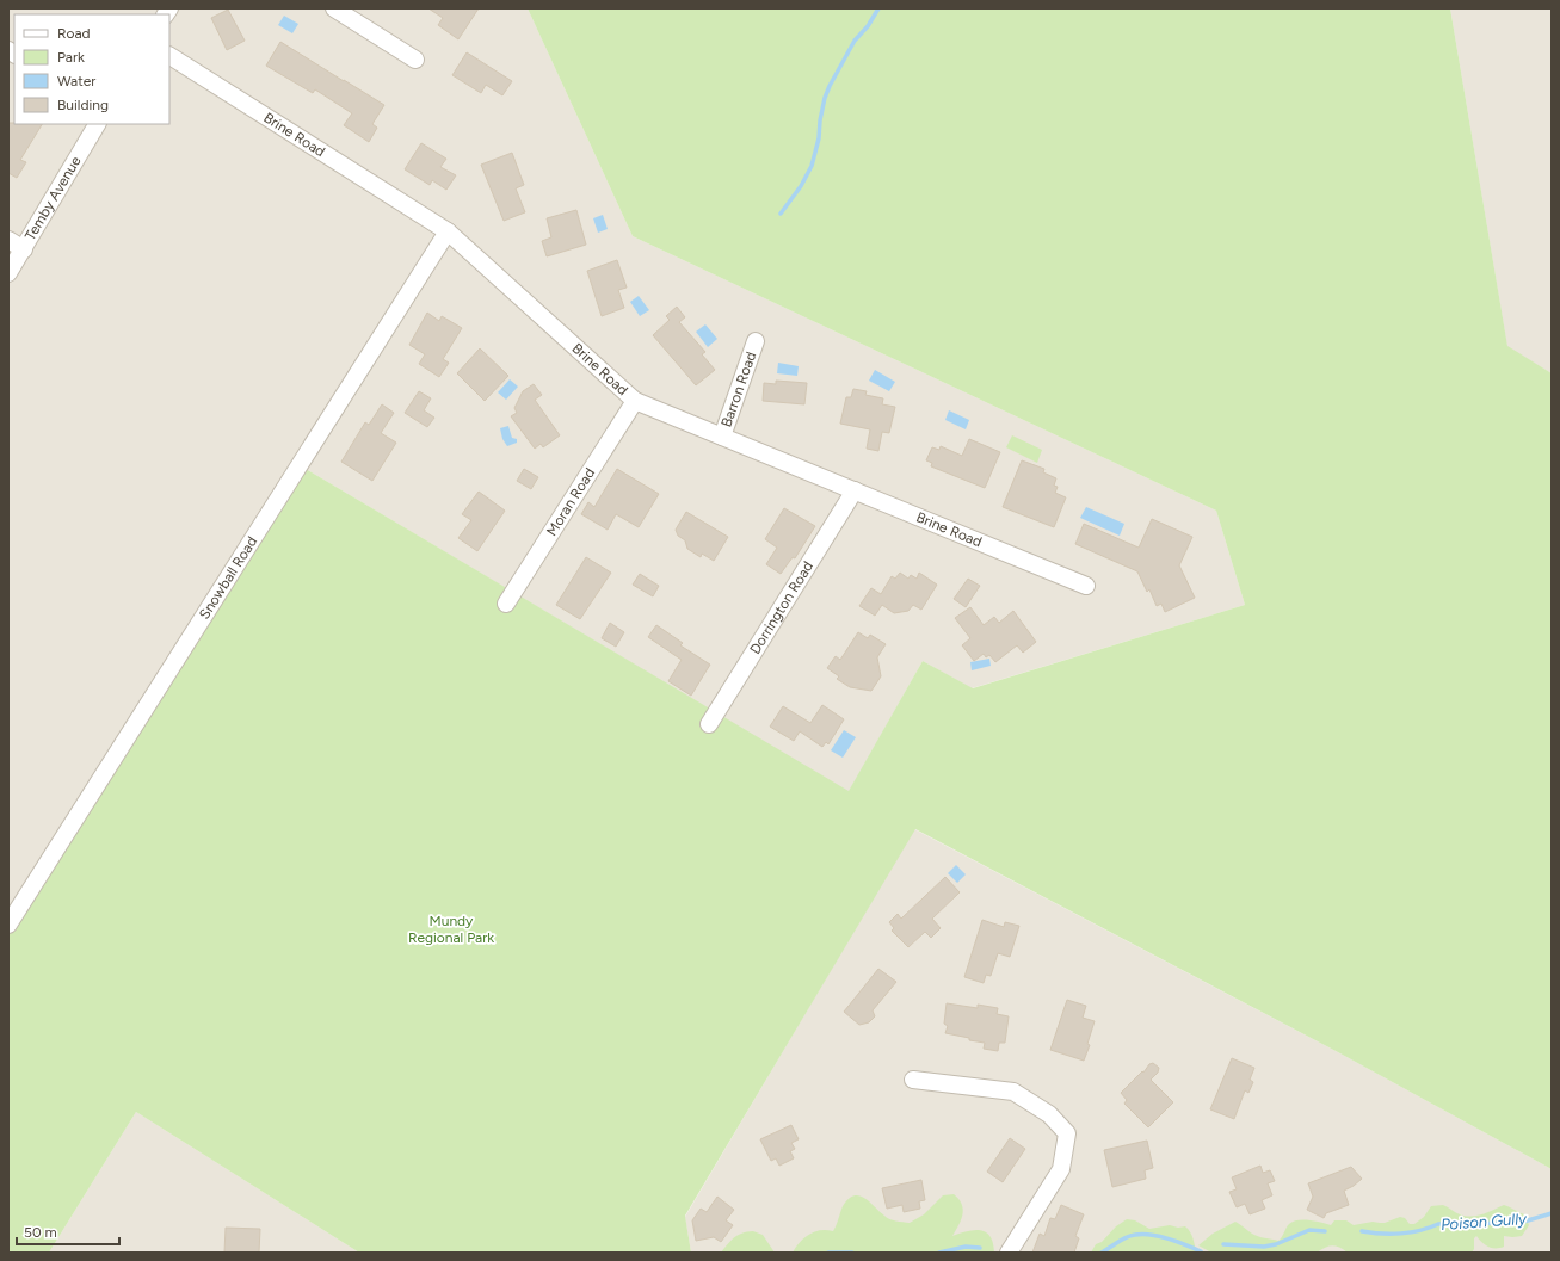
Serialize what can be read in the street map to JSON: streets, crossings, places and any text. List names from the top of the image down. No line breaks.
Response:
{"streets":{"street":["Brine Road","Temby Avenue","Barron Road","Moran Road","Snowball Road","Dorrington Road"]},"crossings":[["Brine Road","Barron Road"],["Brine Road","Moran Road"],["Brine Road","Snowball Road"],["Brine Road","Dorrington Road"]],"water":["Poison Gully"],"parks":["Mundy Regional Park"],"legend":["Road","Park","Water","Building"],"scale_bar":"50 m"}
